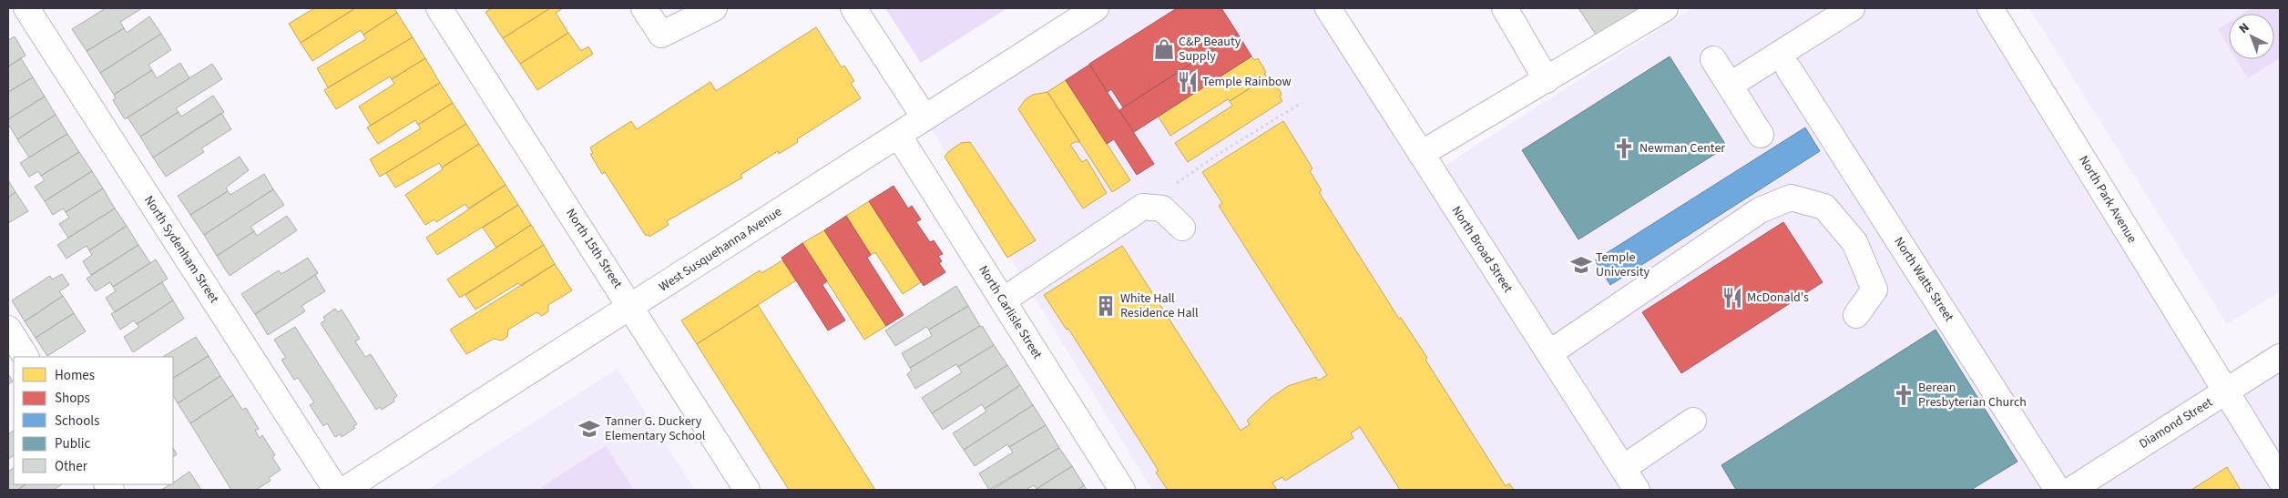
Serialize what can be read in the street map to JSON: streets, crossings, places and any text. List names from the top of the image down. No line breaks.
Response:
{"streets":{"street":["North Park Avenue","North 15th Street","North Sydenham Street","West Susquehanna Avenue","North Broad Street","North Watts Street","North Carlisle Street","Diamond Street"]},"crossings":[["North Park Avenue","Diamond Street"],["North 15th Street","West Susquehanna Avenue"],["West Susquehanna Avenue","North Carlisle Street"]],"places":{"shop":["C&P Beauty Supply"],"restaurant":["Temple Rainbow","McDonald's"],"church":["Newman Center","Berean Presbyterian Church"],"school or university":["Temple University","Tanner G. Duckery Elementary School"],"building":["White Hall Residence Hall"]},"legend":["Homes","Shops","Schools","Public","Other"],"north":"top left"}
